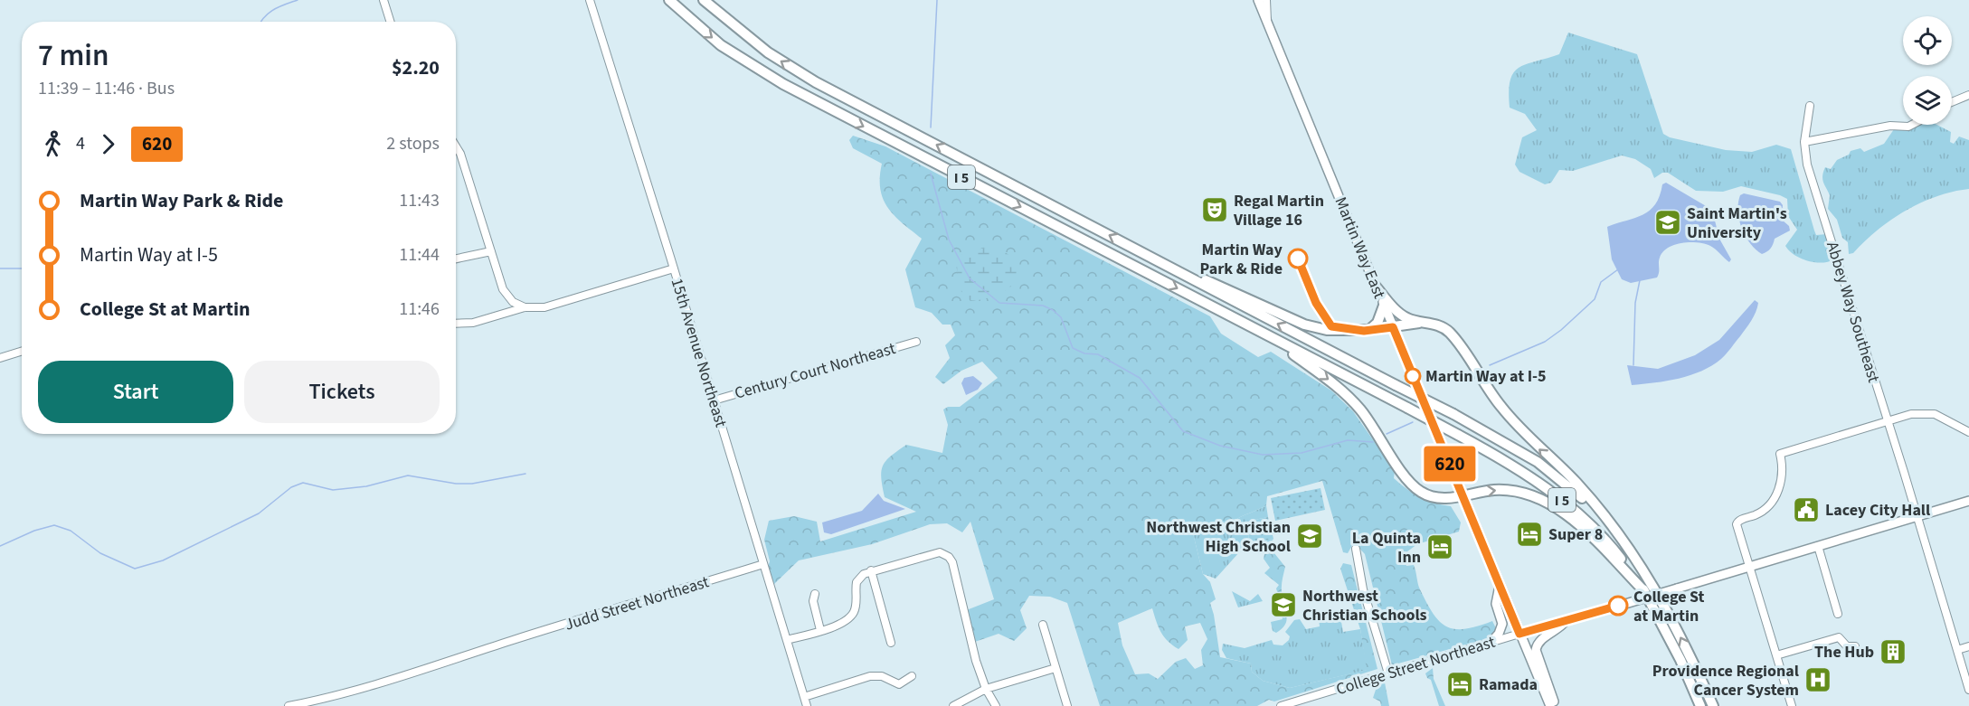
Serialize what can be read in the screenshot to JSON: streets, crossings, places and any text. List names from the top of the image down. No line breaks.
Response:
{"streets":{"highway":["I 5"],"main road":["Martin Way East"],"street":["Abbey Way Southeast","15th Avenue Northeast","Century Court Northeast","Judd Street Northeast","College Street Northeast"]},"crossings":[["Martin Way East","College Street Northeast"],["15th Avenue Northeast","Century Court Northeast"],["15th Avenue Northeast","Judd Street Northeast"]],"places":{"theatre":["Regal Martin Village 16"],"school or university":["Saint Martin's University","Northwest Christian High School","Northwest Christian Schools"],"other":["Martin Way Park & Ride","Martin Way at I-5","College St at Martin"],"public building":["Lacey City Hall"],"hotel":["Super 8","La Quinta Inn","Ramada"],"building":["The Hub"],"hospital":["Providence Regional Cancer System"]},"lines":["bus line 620"],"page":{"on_map":"620","heading":["7 min","11:39 – 11:46 · Bus","$2.20"],"legs":["4","620","2 stops"],"list":[{"name":"Martin Way Park & Ride","value":"11:43"},{"name":"Martin Way at I-5","value":"11:44"},{"name":"College St at Martin","value":"11:46"}],"buttons":["Start","Tickets"]}}
